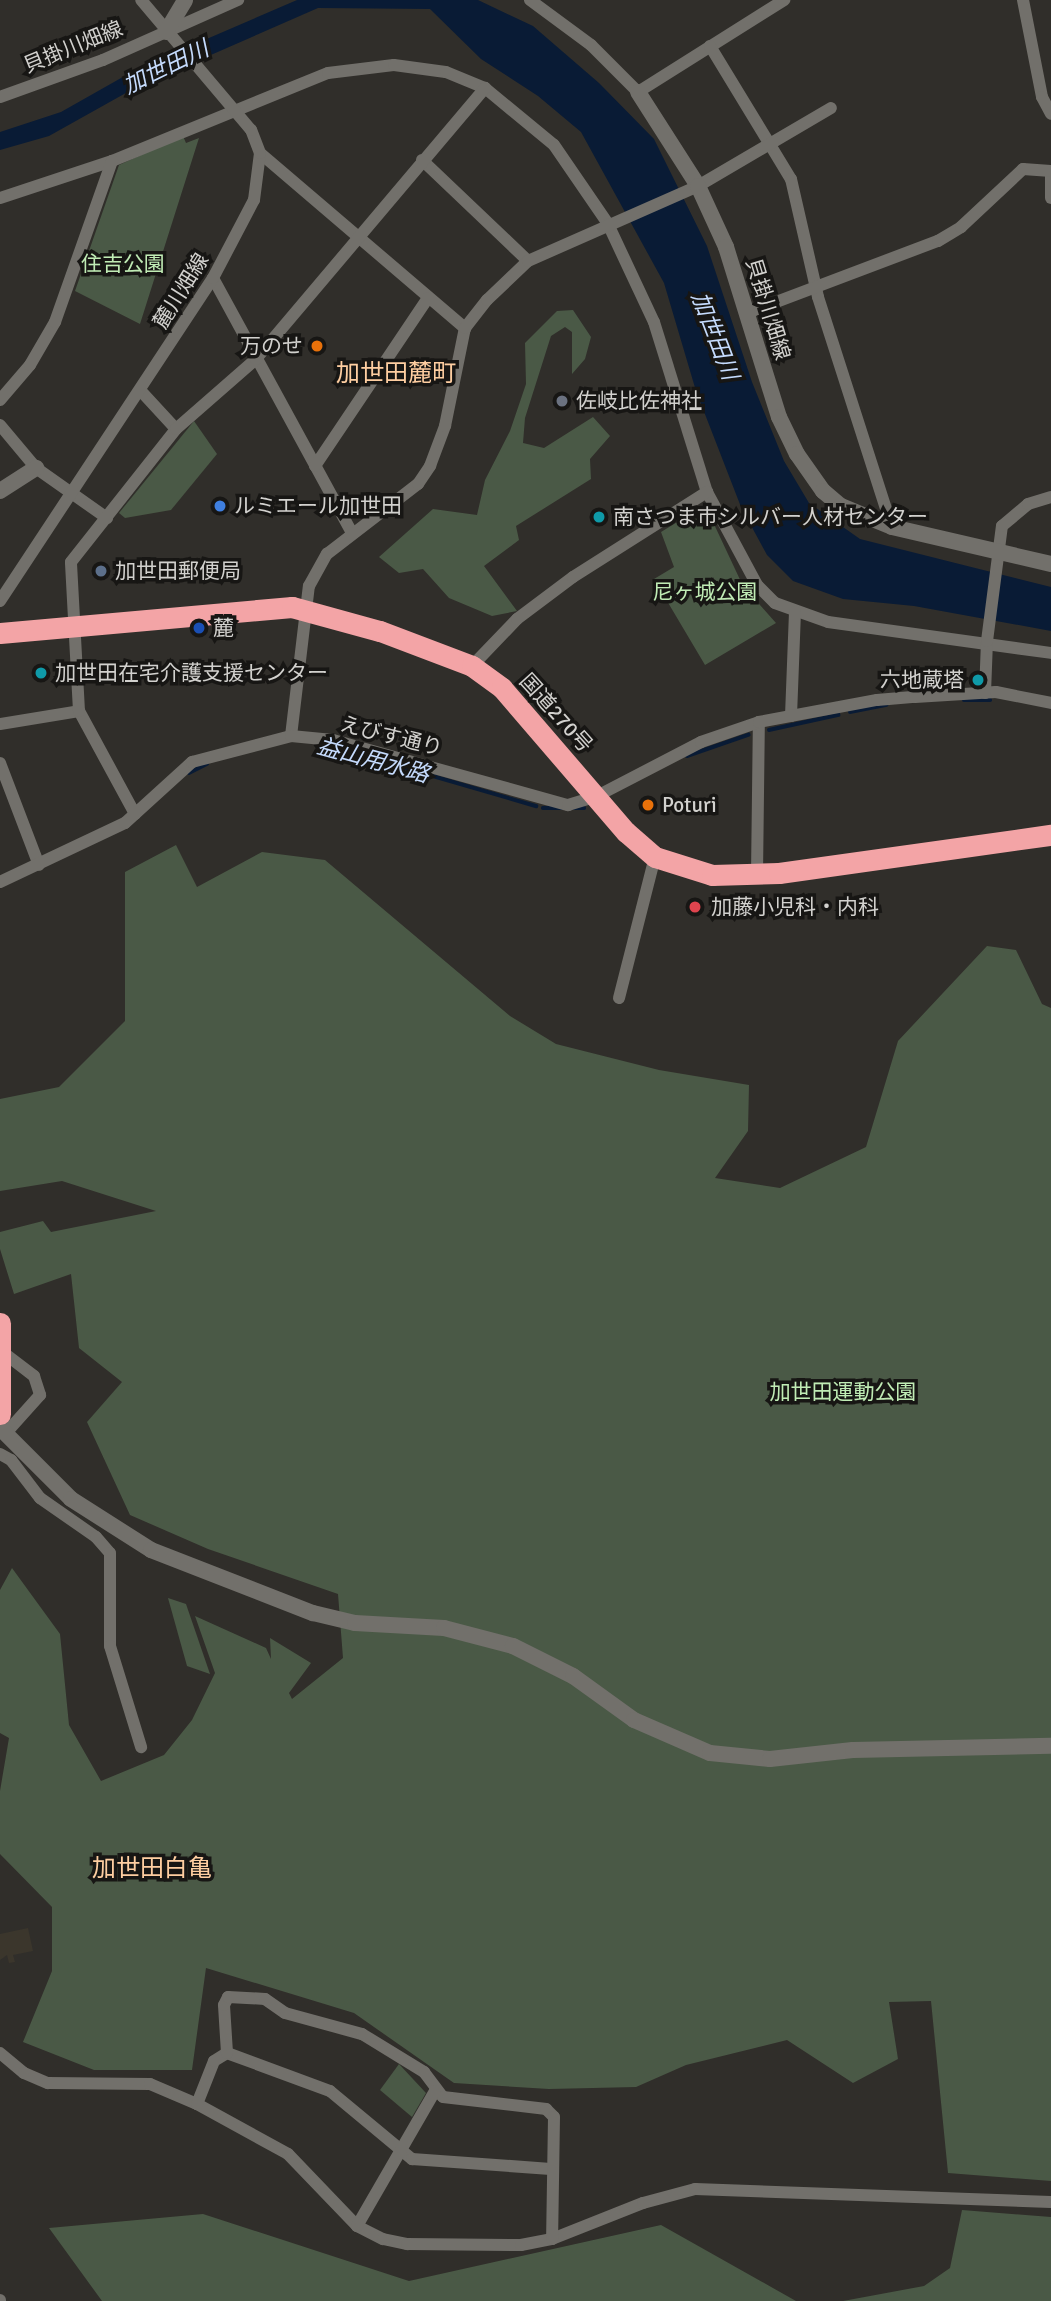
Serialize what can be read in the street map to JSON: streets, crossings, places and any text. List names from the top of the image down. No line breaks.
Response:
{"streets":{"highway":["国道270号"],"street":["貝掛川畑線","麓川畑線","えびす通り"]},"crossings":[["国道270号","えびす通り"]],"districts":["加世田麓町","加世田白亀"],"water":["加世田川","益山用水路"],"parks":["住吉公園","尼ヶ城公園","加世田運動公園"],"places":["万のせ","佐岐比佐神社","ルミエール加世田","南さつま市シルバー人材センター","加世田郵便局","麓","加世田在宅介護支援センター","六地蔵塔","Poturi","加藤小児科・内科"]}
